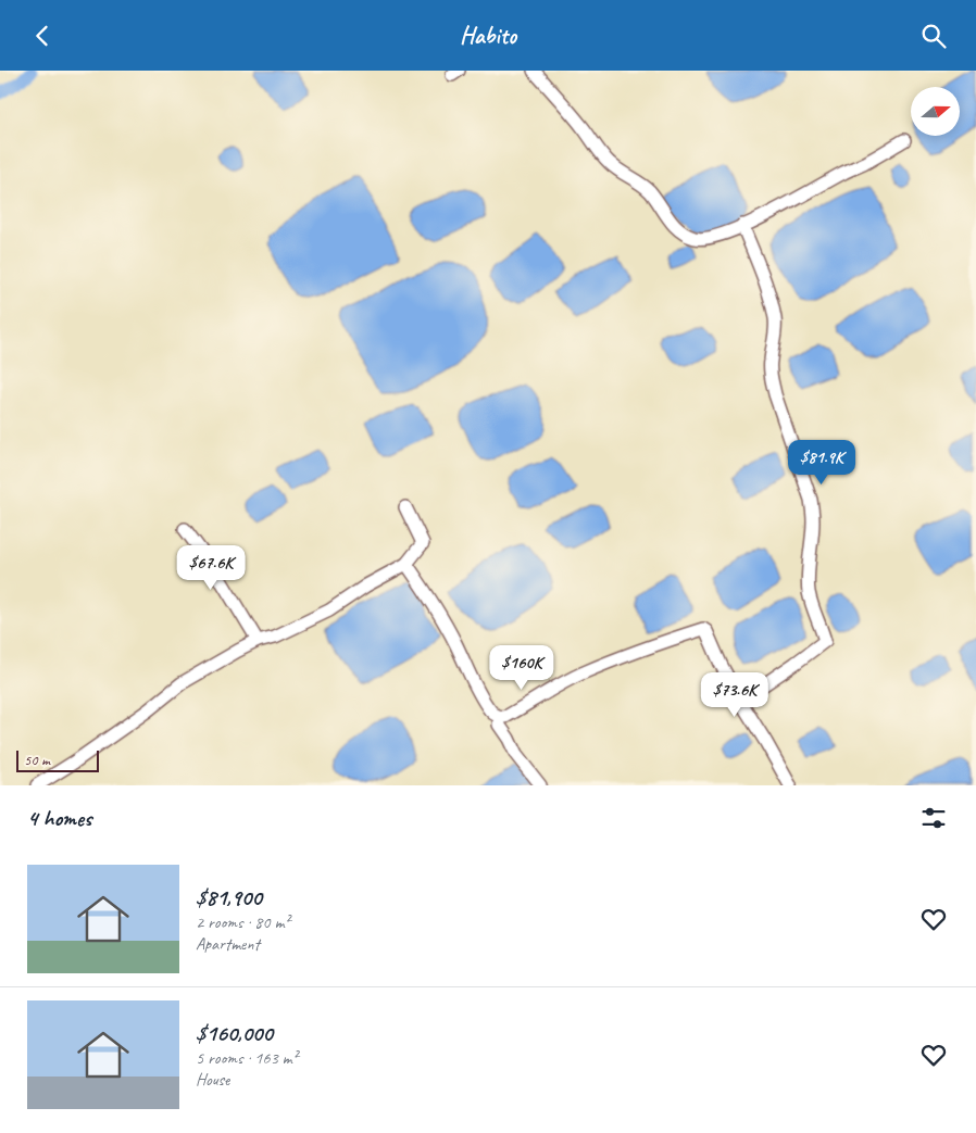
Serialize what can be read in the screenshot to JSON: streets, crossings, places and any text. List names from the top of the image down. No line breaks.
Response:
{"scale_bar":"50 m","north":"right","page":{"header":"Habito","price":["$81.9K","$67.6K","$160K","$73.6K"],"scale":"50 m","heading":"4 homes","list":[{"name":"$81,900","note":"2 rooms · 80 m² · Apartment"},{"name":"$160,000","note":"5 rooms · 163 m² · House"}]}}
